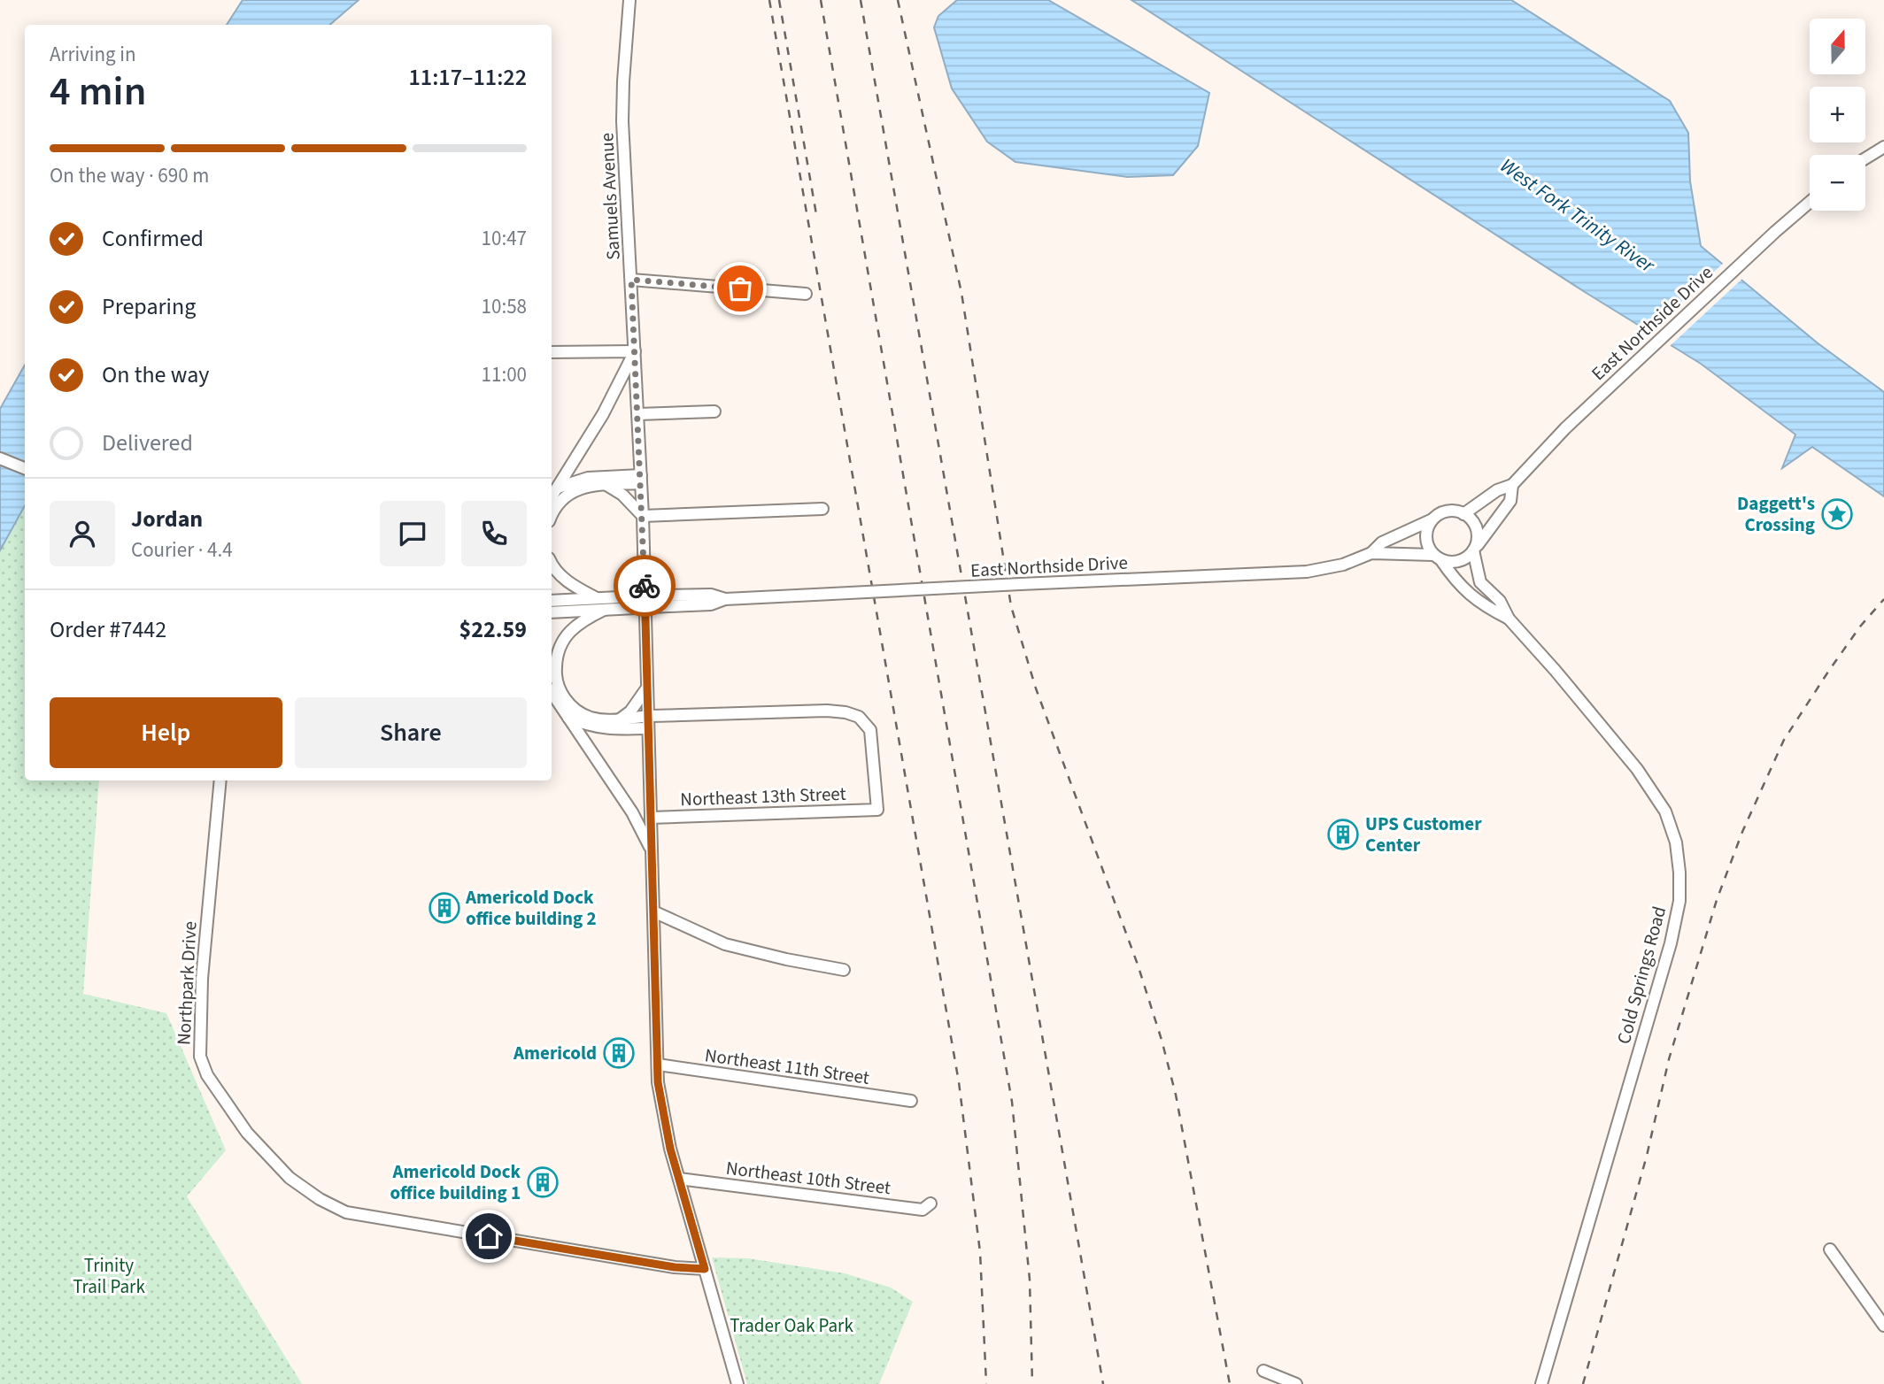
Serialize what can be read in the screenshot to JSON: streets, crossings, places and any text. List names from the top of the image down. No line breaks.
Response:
{"streets":{"street":["Samuels Avenue","East Northside Drive","Northeast 13th Street","Cold Springs Road","Northpark Drive","Northeast 11th Street","Northeast 10th Street"]},"crossings":[["Samuels Avenue","Northeast 13th Street"],["Samuels Avenue","Northpark Drive"],["Samuels Avenue","Northeast 11th Street"],["Samuels Avenue","Northeast 10th Street"],["East Northside Drive","Cold Springs Road"]],"water":["West Fork Trinity River"],"parks":["Trinity Trail Park","Trader Oak Park"],"places":{"place":["Daggett's Crossing"],"building":["UPS Customer Center","Americold Dock office building 2","Americold","Americold Dock office building 1"]},"north":"top","page":{"map_buttons":["+","−"],"heading":["4 min","Arriving in","11:17–11:22"],"panel":["Jordan","Courier · 4.4","Order #7442","$22.59"],"bar":"On the way · 690 m","list":[["Confirmed","10:47"],["Preparing","10:58"],["On the way","11:00"],"Delivered"],"buttons":["Help","Share"]}}
